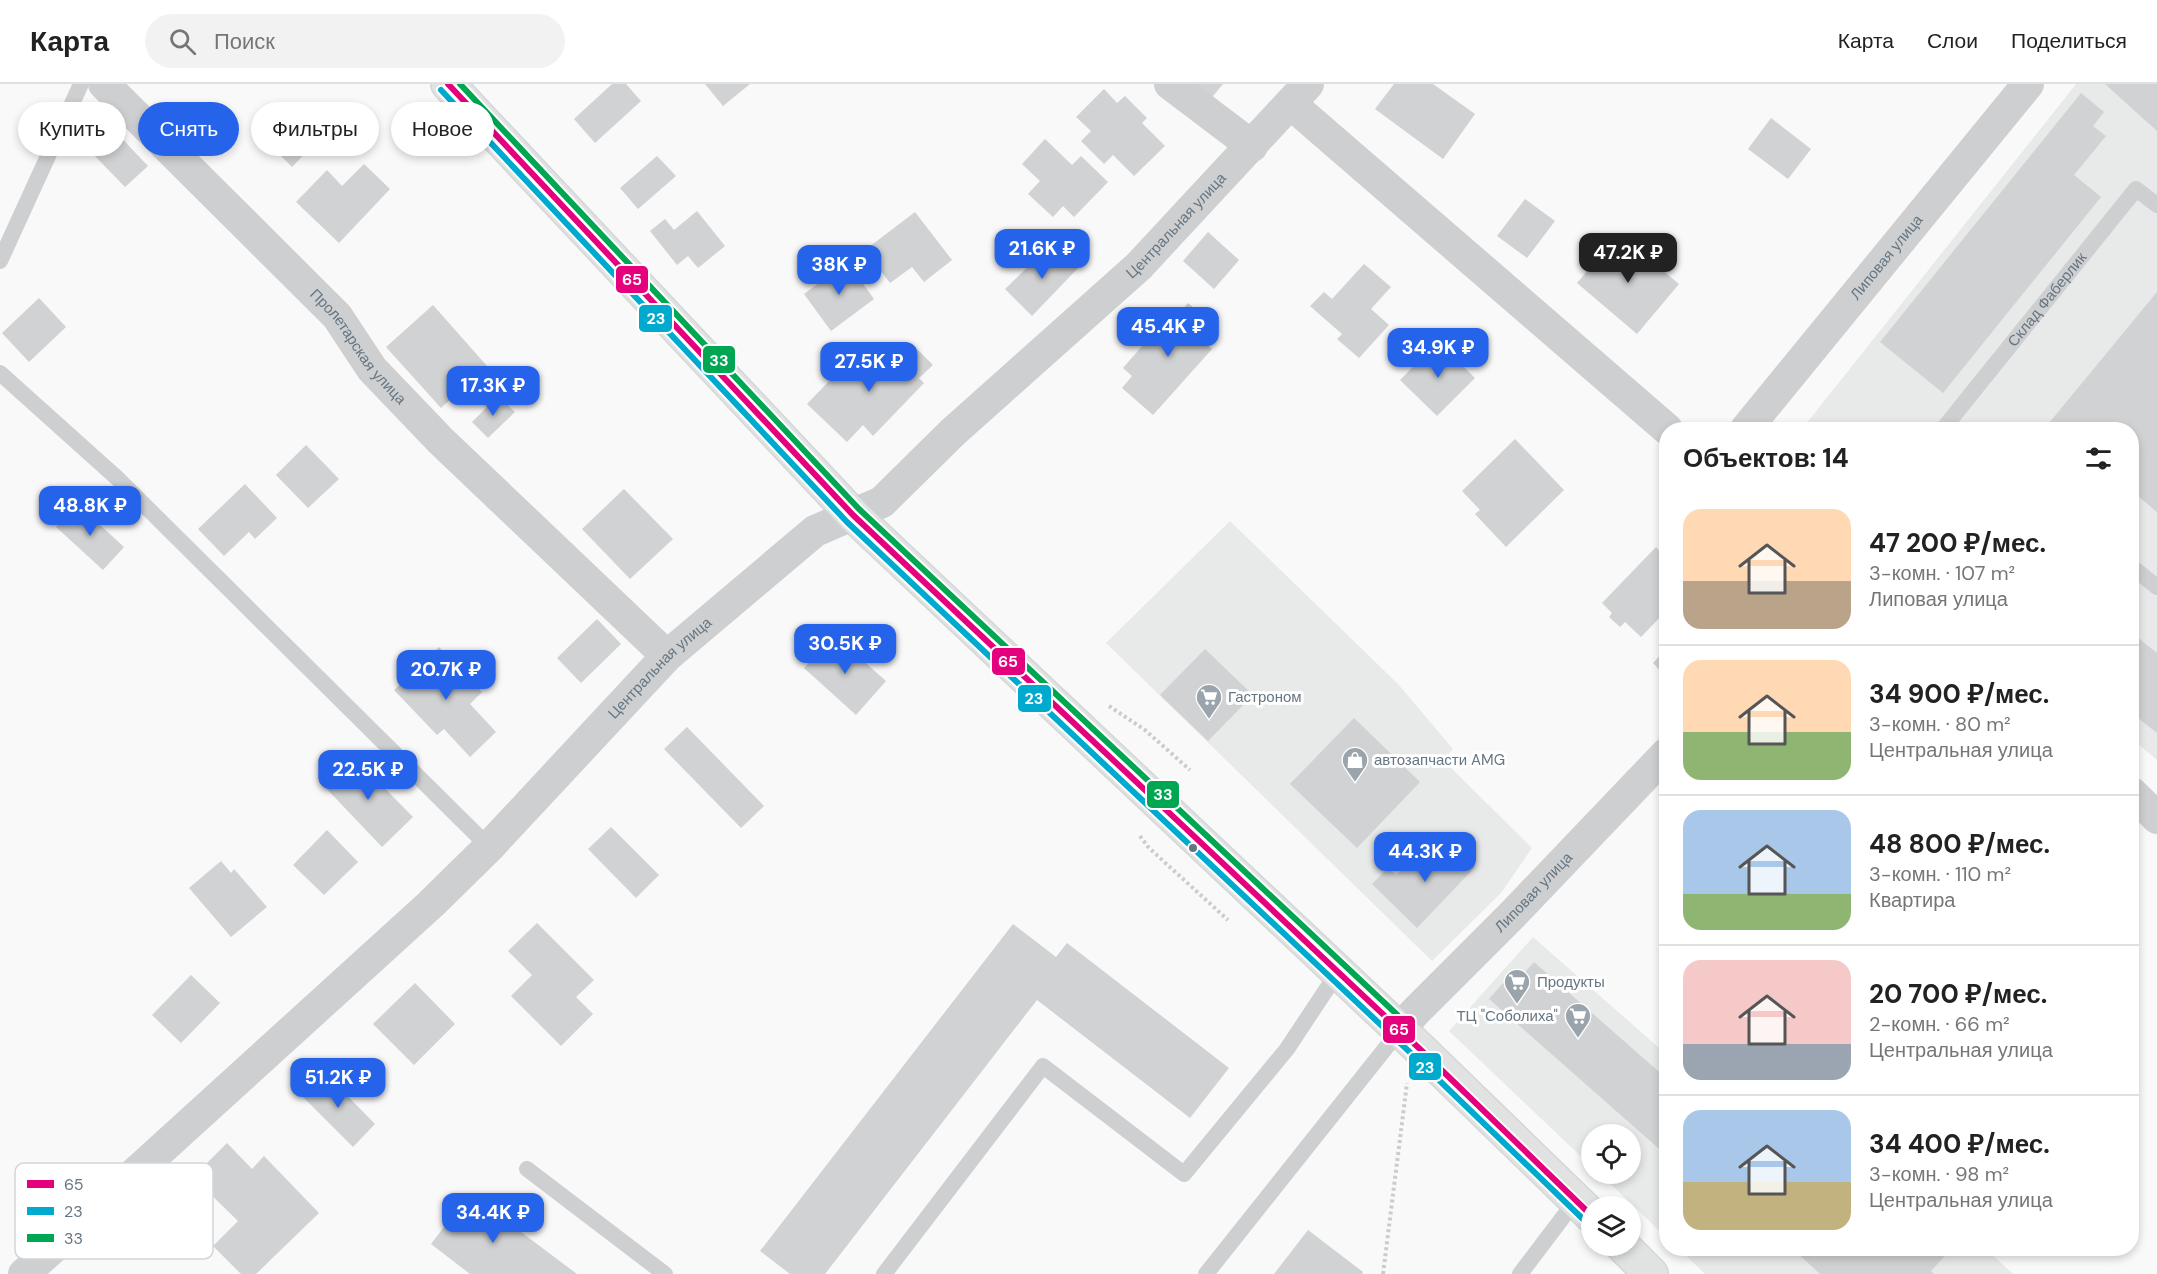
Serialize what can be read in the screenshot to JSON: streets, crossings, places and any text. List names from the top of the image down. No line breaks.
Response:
{"streets":{"street":["Центральная улица","Липовая улица","Пролетарская улица"],"lane":["Склад Фаберлик"]},"crossings":[["Центральная улица","Пролетарская улица"]],"places":{"supermarket":["Гастроном","Продукты","ТЦ \"Соболиха\""],"shop":["автозапчасти AMG"]},"lines":["transit line 65","transit line 33","transit line 23"],"legend":["65","23","33"],"page":{"header":"Карта","search":"Поиск","nav":["Карта","Слои","Поделиться"],"chip":["Купить","Снять","Фильтры","Новое"],"price":["21.6K ₽","47.2K ₽","38K ₽","45.4K ₽","34.9K ₽","27.5K ₽","17.3K ₽","48.8K ₽","30.5K ₽","20.7K ₽","22.5K ₽","44.3K ₽","51.2K ₽","34.4K ₽"],"heading":"Объектов: 14","list":[{"name":"47 200 ₽/мес.","note":"3-комн. · 107 m² · Липовая улица"},{"name":"34 900 ₽/мес.","note":"3-комн. · 80 m² · Центральная улица"},{"name":"48 800 ₽/мес.","note":"3-комн. · 110 m² · Квартира"},{"name":"20 700 ₽/мес.","note":"2-комн. · 66 m² · Центральная улица"},{"name":"34 400 ₽/мес.","note":"3-комн. · 98 m² · Центральная улица"}]}}
